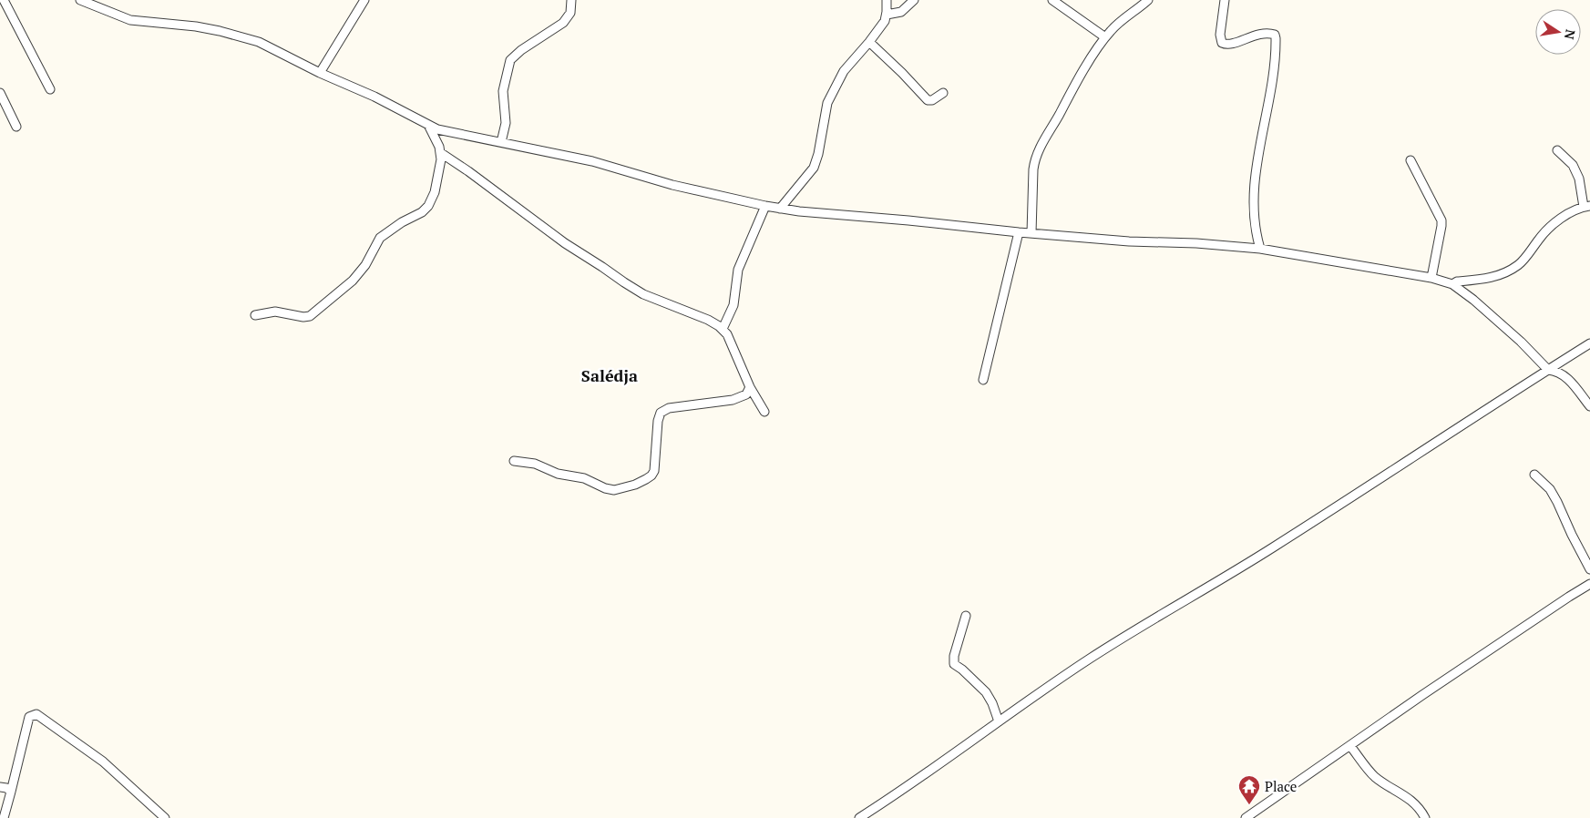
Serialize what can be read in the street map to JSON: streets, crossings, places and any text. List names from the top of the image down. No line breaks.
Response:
{"districts":["Salédja"],"places":{"temple":["Place"]},"north":"right"}
